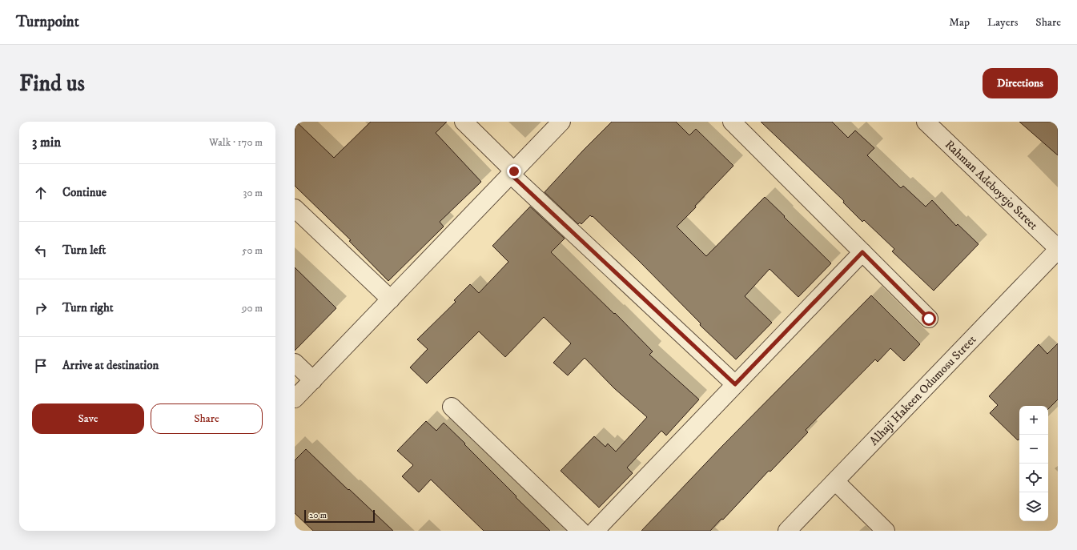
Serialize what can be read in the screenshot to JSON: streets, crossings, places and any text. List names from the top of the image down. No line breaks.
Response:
{"streets":{"street":["Rahman Adeboyejo Street","Alhaji Hakeen Odumosu Street"]},"crossings":[["Rahman Adeboyejo Street","Alhaji Hakeen Odumosu Street"]],"scale_bar":"20 m","page":{"header":"Turnpoint","nav":["Map","Layers","Share"],"buttons":["Directions",["Save","Share"]],"title":"Find us","heading":["3 min","Walk · 170 m"],"list":[["Continue","30 m"],["Turn left","50 m"],["Turn right","90 m"],"Arrive at destination"],"map_buttons":["+","−"],"scale":"20 m"}}
